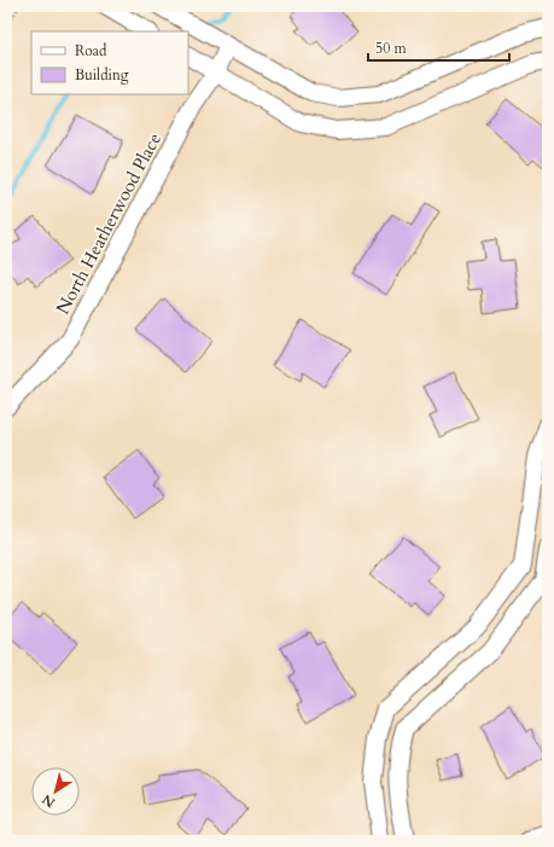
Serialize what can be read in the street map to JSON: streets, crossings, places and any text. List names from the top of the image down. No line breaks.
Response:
{"streets":{"street":["North Heatherwood Place"]},"legend":["Road","Building"],"scale_bar":"50 m","north":"bottom left"}
